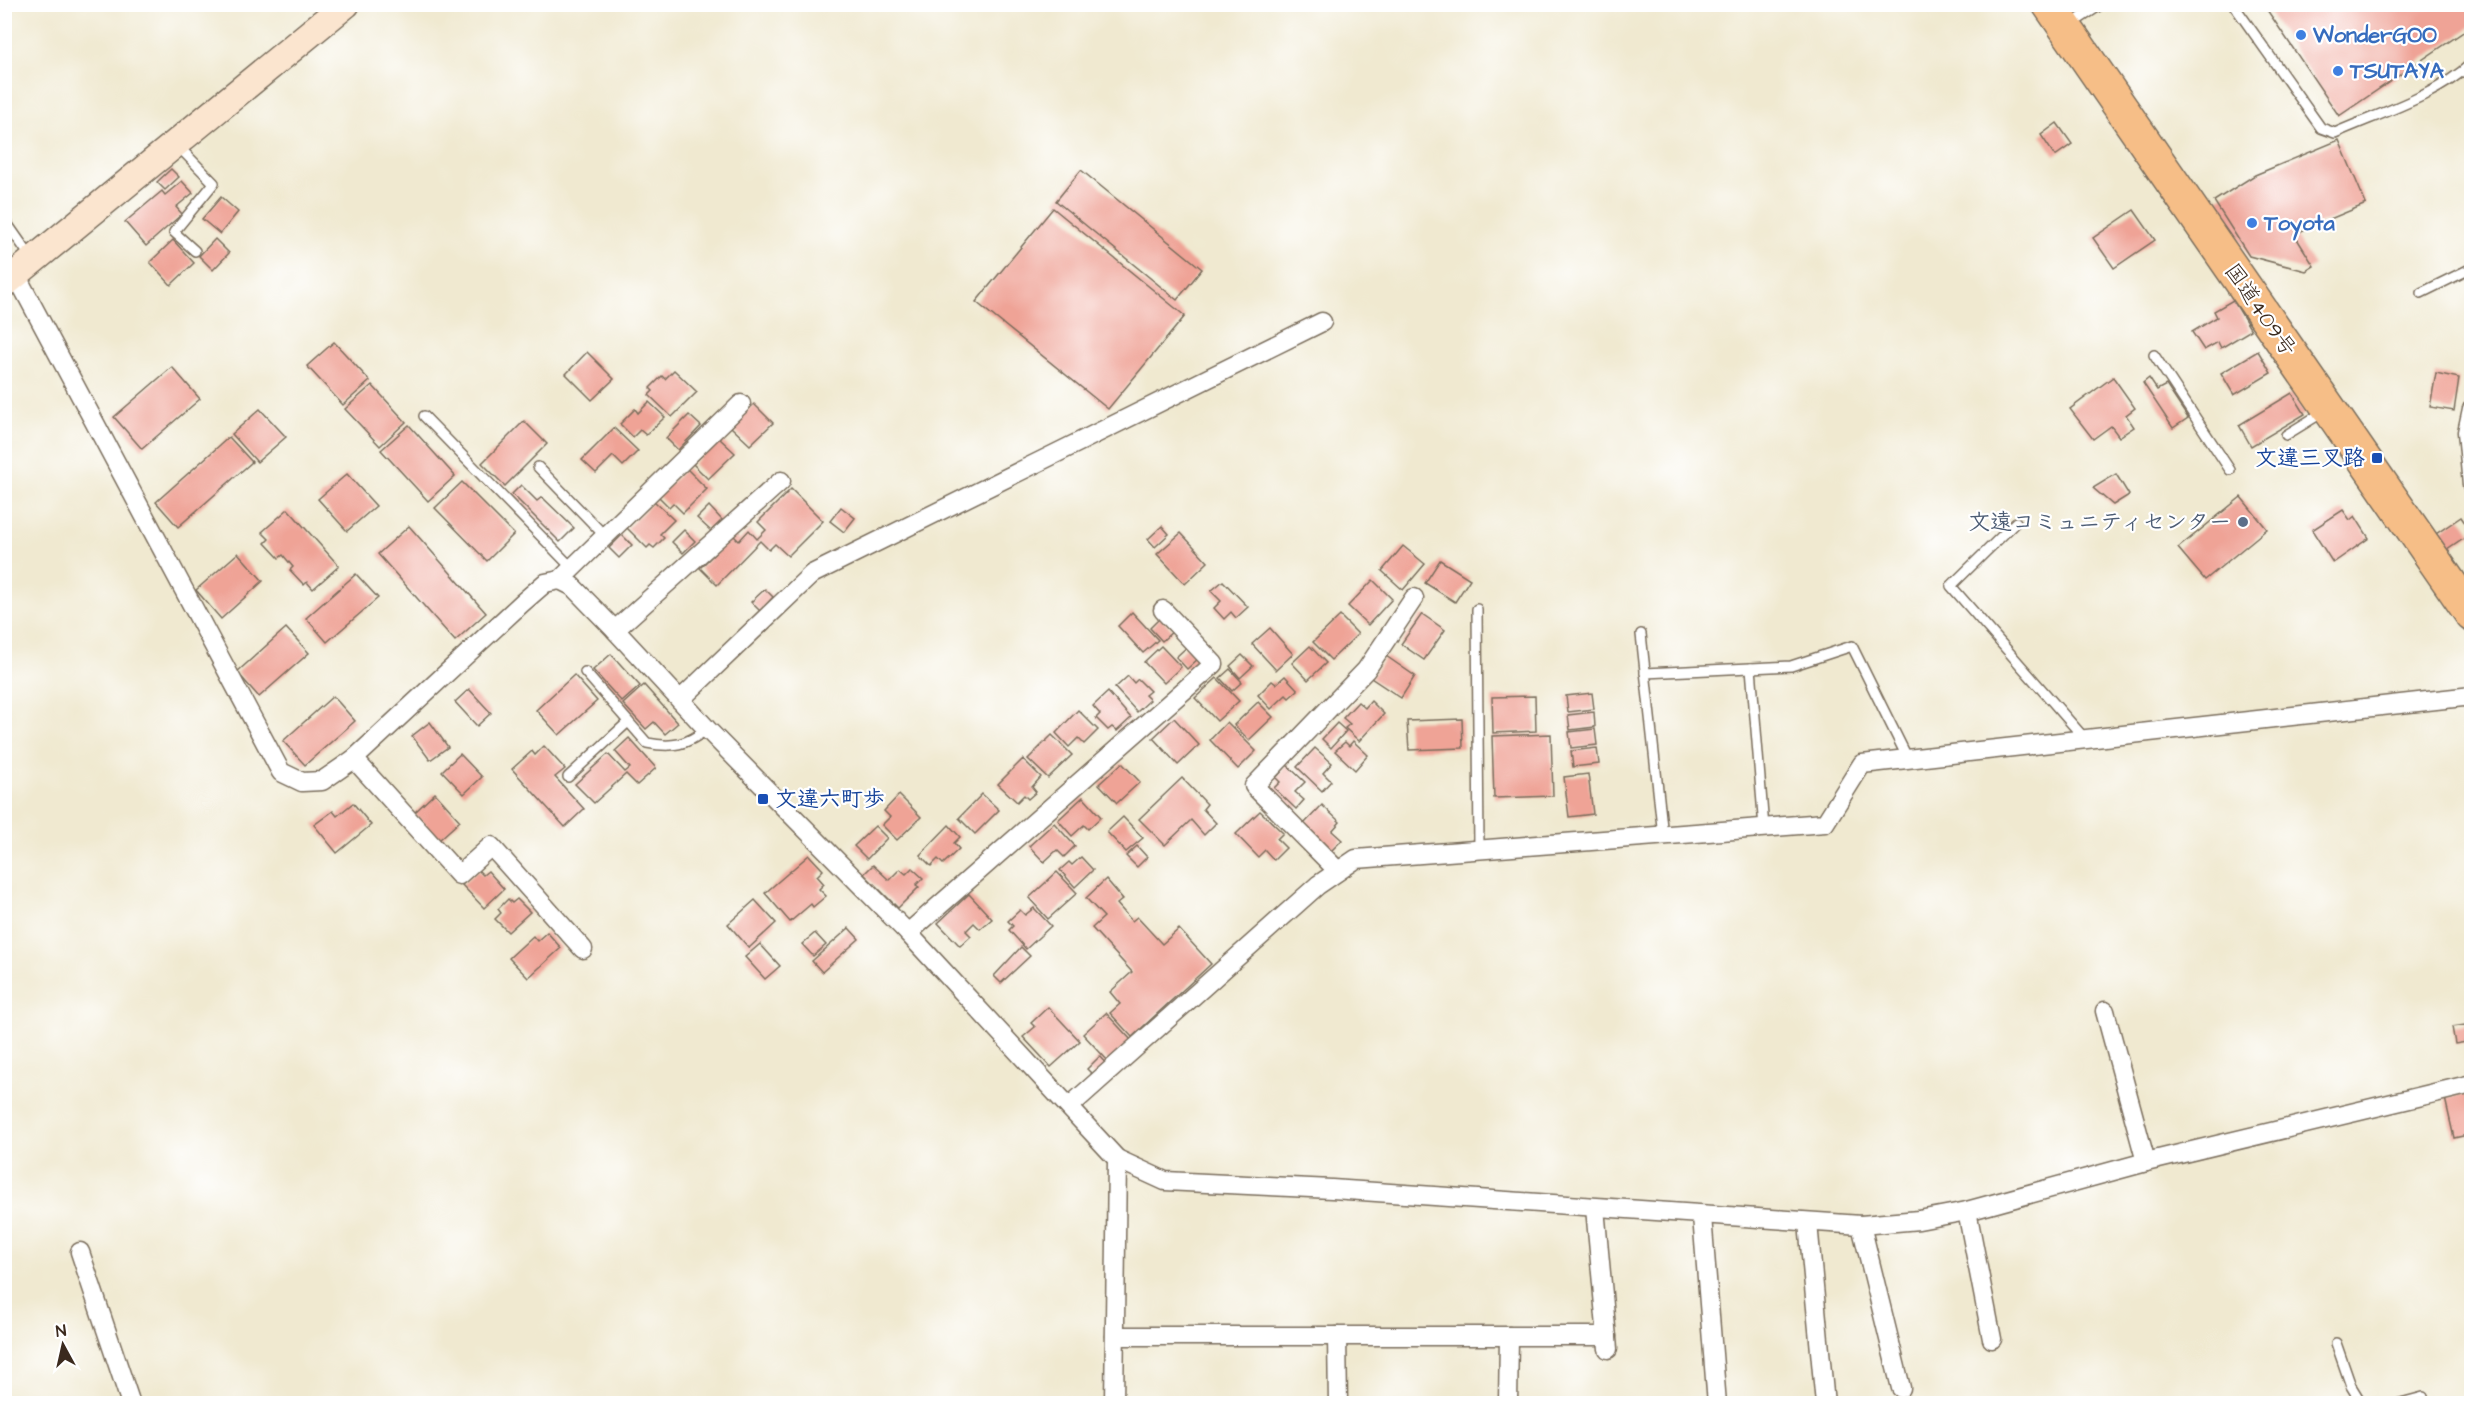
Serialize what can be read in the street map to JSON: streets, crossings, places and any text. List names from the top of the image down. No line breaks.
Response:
{"streets":{"highway":["国道409号"]},"places":{"other":["WonderGOO","TSUTAYA","Toyota","文遠コミュニティセンター"],"transit":["文違三叉路","文違六町歩"]},"north":"top"}
